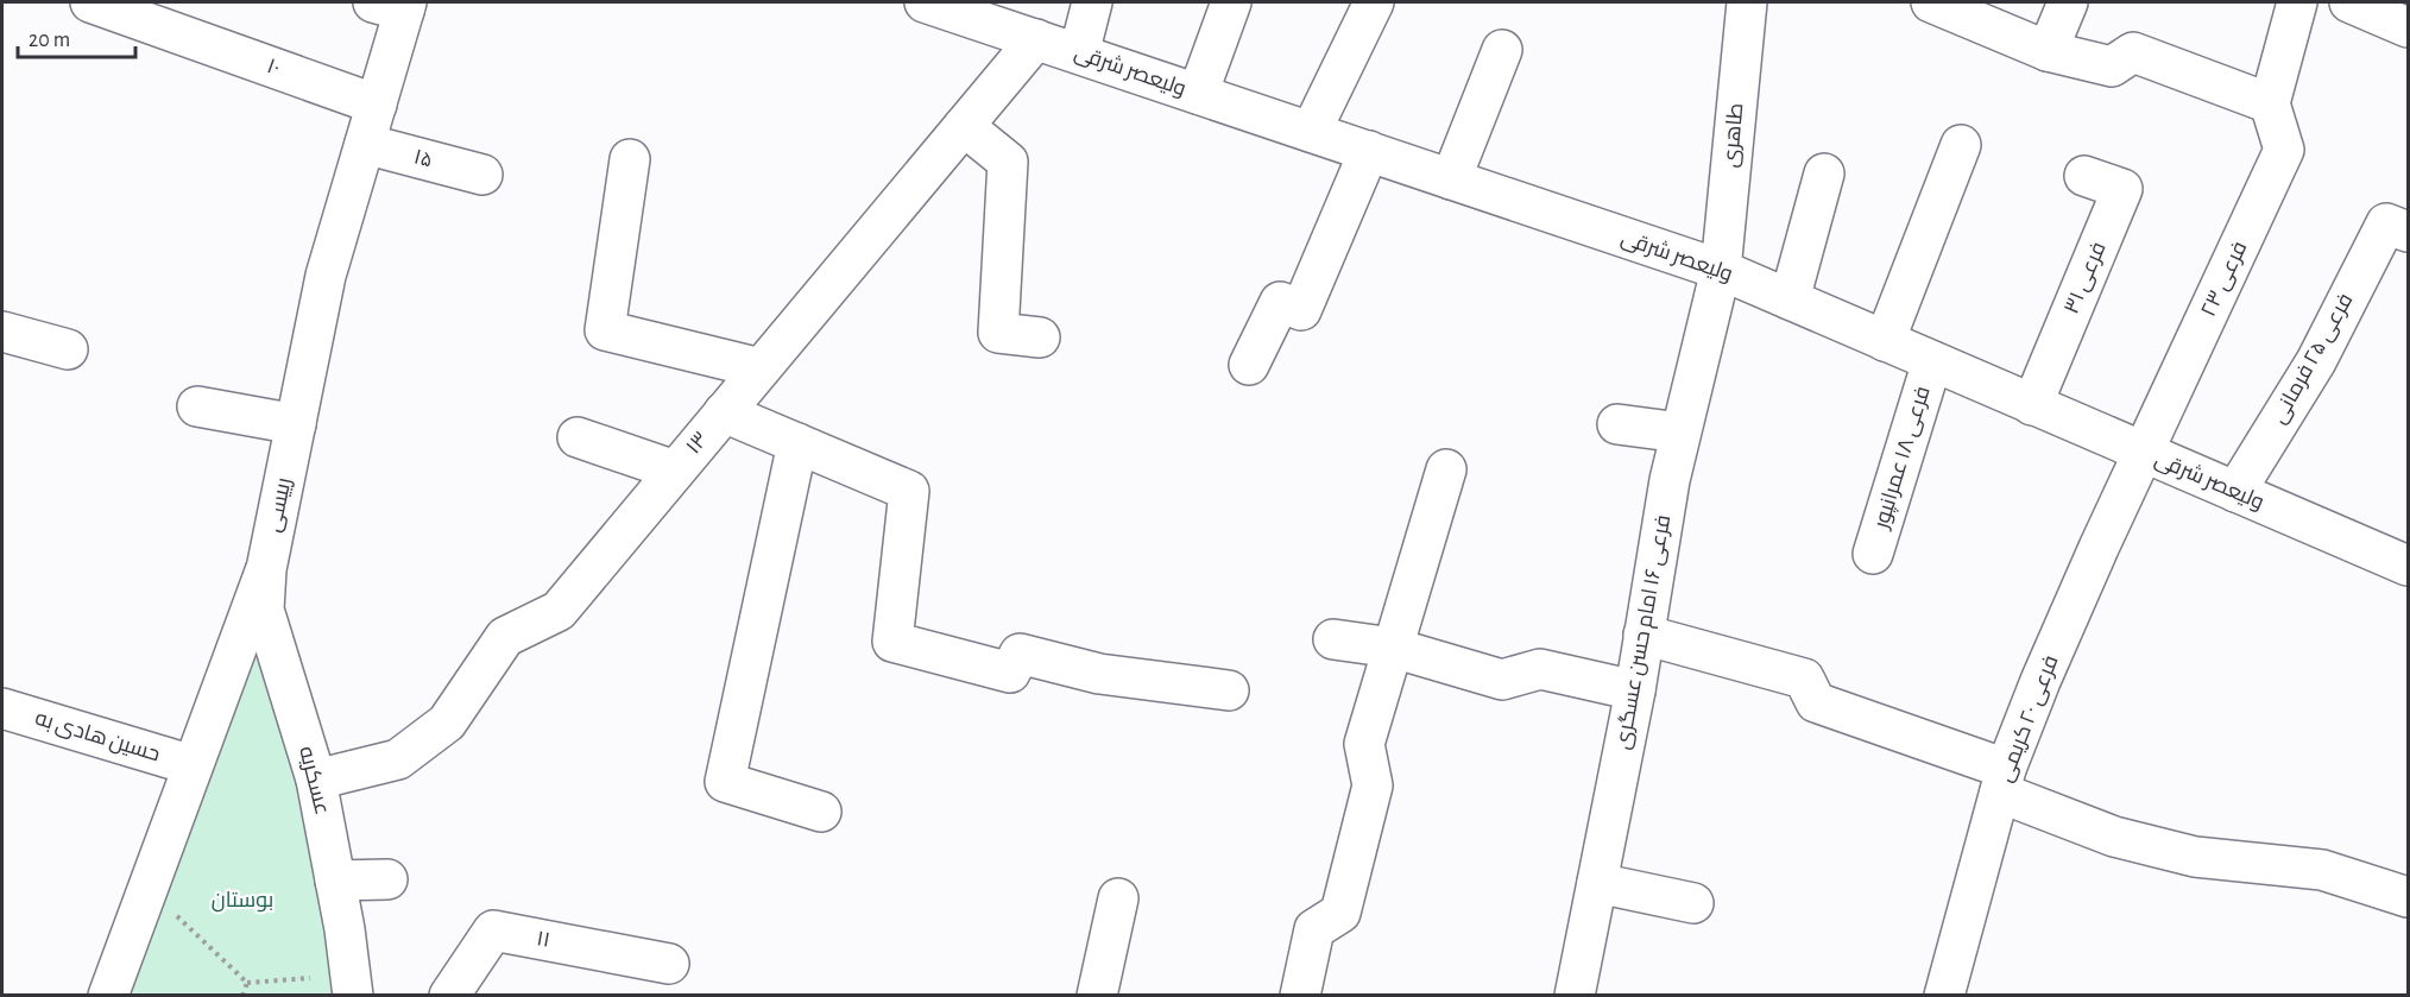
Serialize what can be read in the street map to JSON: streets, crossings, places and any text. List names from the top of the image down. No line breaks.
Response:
{"streets":{"street":["۱۰","ولیعصر شرقی","طاهری","۱۵","فرعی ۳۱","فرعی ۲۳","فرعی ۲۵ فرمانی","۱۳","فرعی ۱۸ عمرانپور","رییسی","فرعی ۱۶ امام حسن عسگری","فرعی ۲۰ کریمی","حسین هادی به","عسکریه","۱۱"]},"crossings":[["۱۰","رییسی"],["ولیعصر شرقی","طاهری"],["ولیعصر شرقی","فرعی ۳۱"],["ولیعصر شرقی","فرعی ۲۳"],["ولیعصر شرقی","فرعی ۲۵ فرمانی"],["ولیعصر شرقی","۱۳"],["ولیعصر شرقی","فرعی ۱۸ عمرانپور"],["ولیعصر شرقی","فرعی ۱۶ امام حسن عسگری"],["ولیعصر شرقی","فرعی ۲۰ کریمی"],["طاهری","فرعی ۱۶ امام حسن عسگری"],["۱۵","رییسی"],["فرعی ۲۳","فرعی ۲۰ کریمی"],["۱۳","عسکریه"],["رییسی","حسین هادی به"],["رییسی","عسکریه"]],"parks":["بوستان"],"scale_bar":"20 m"}
